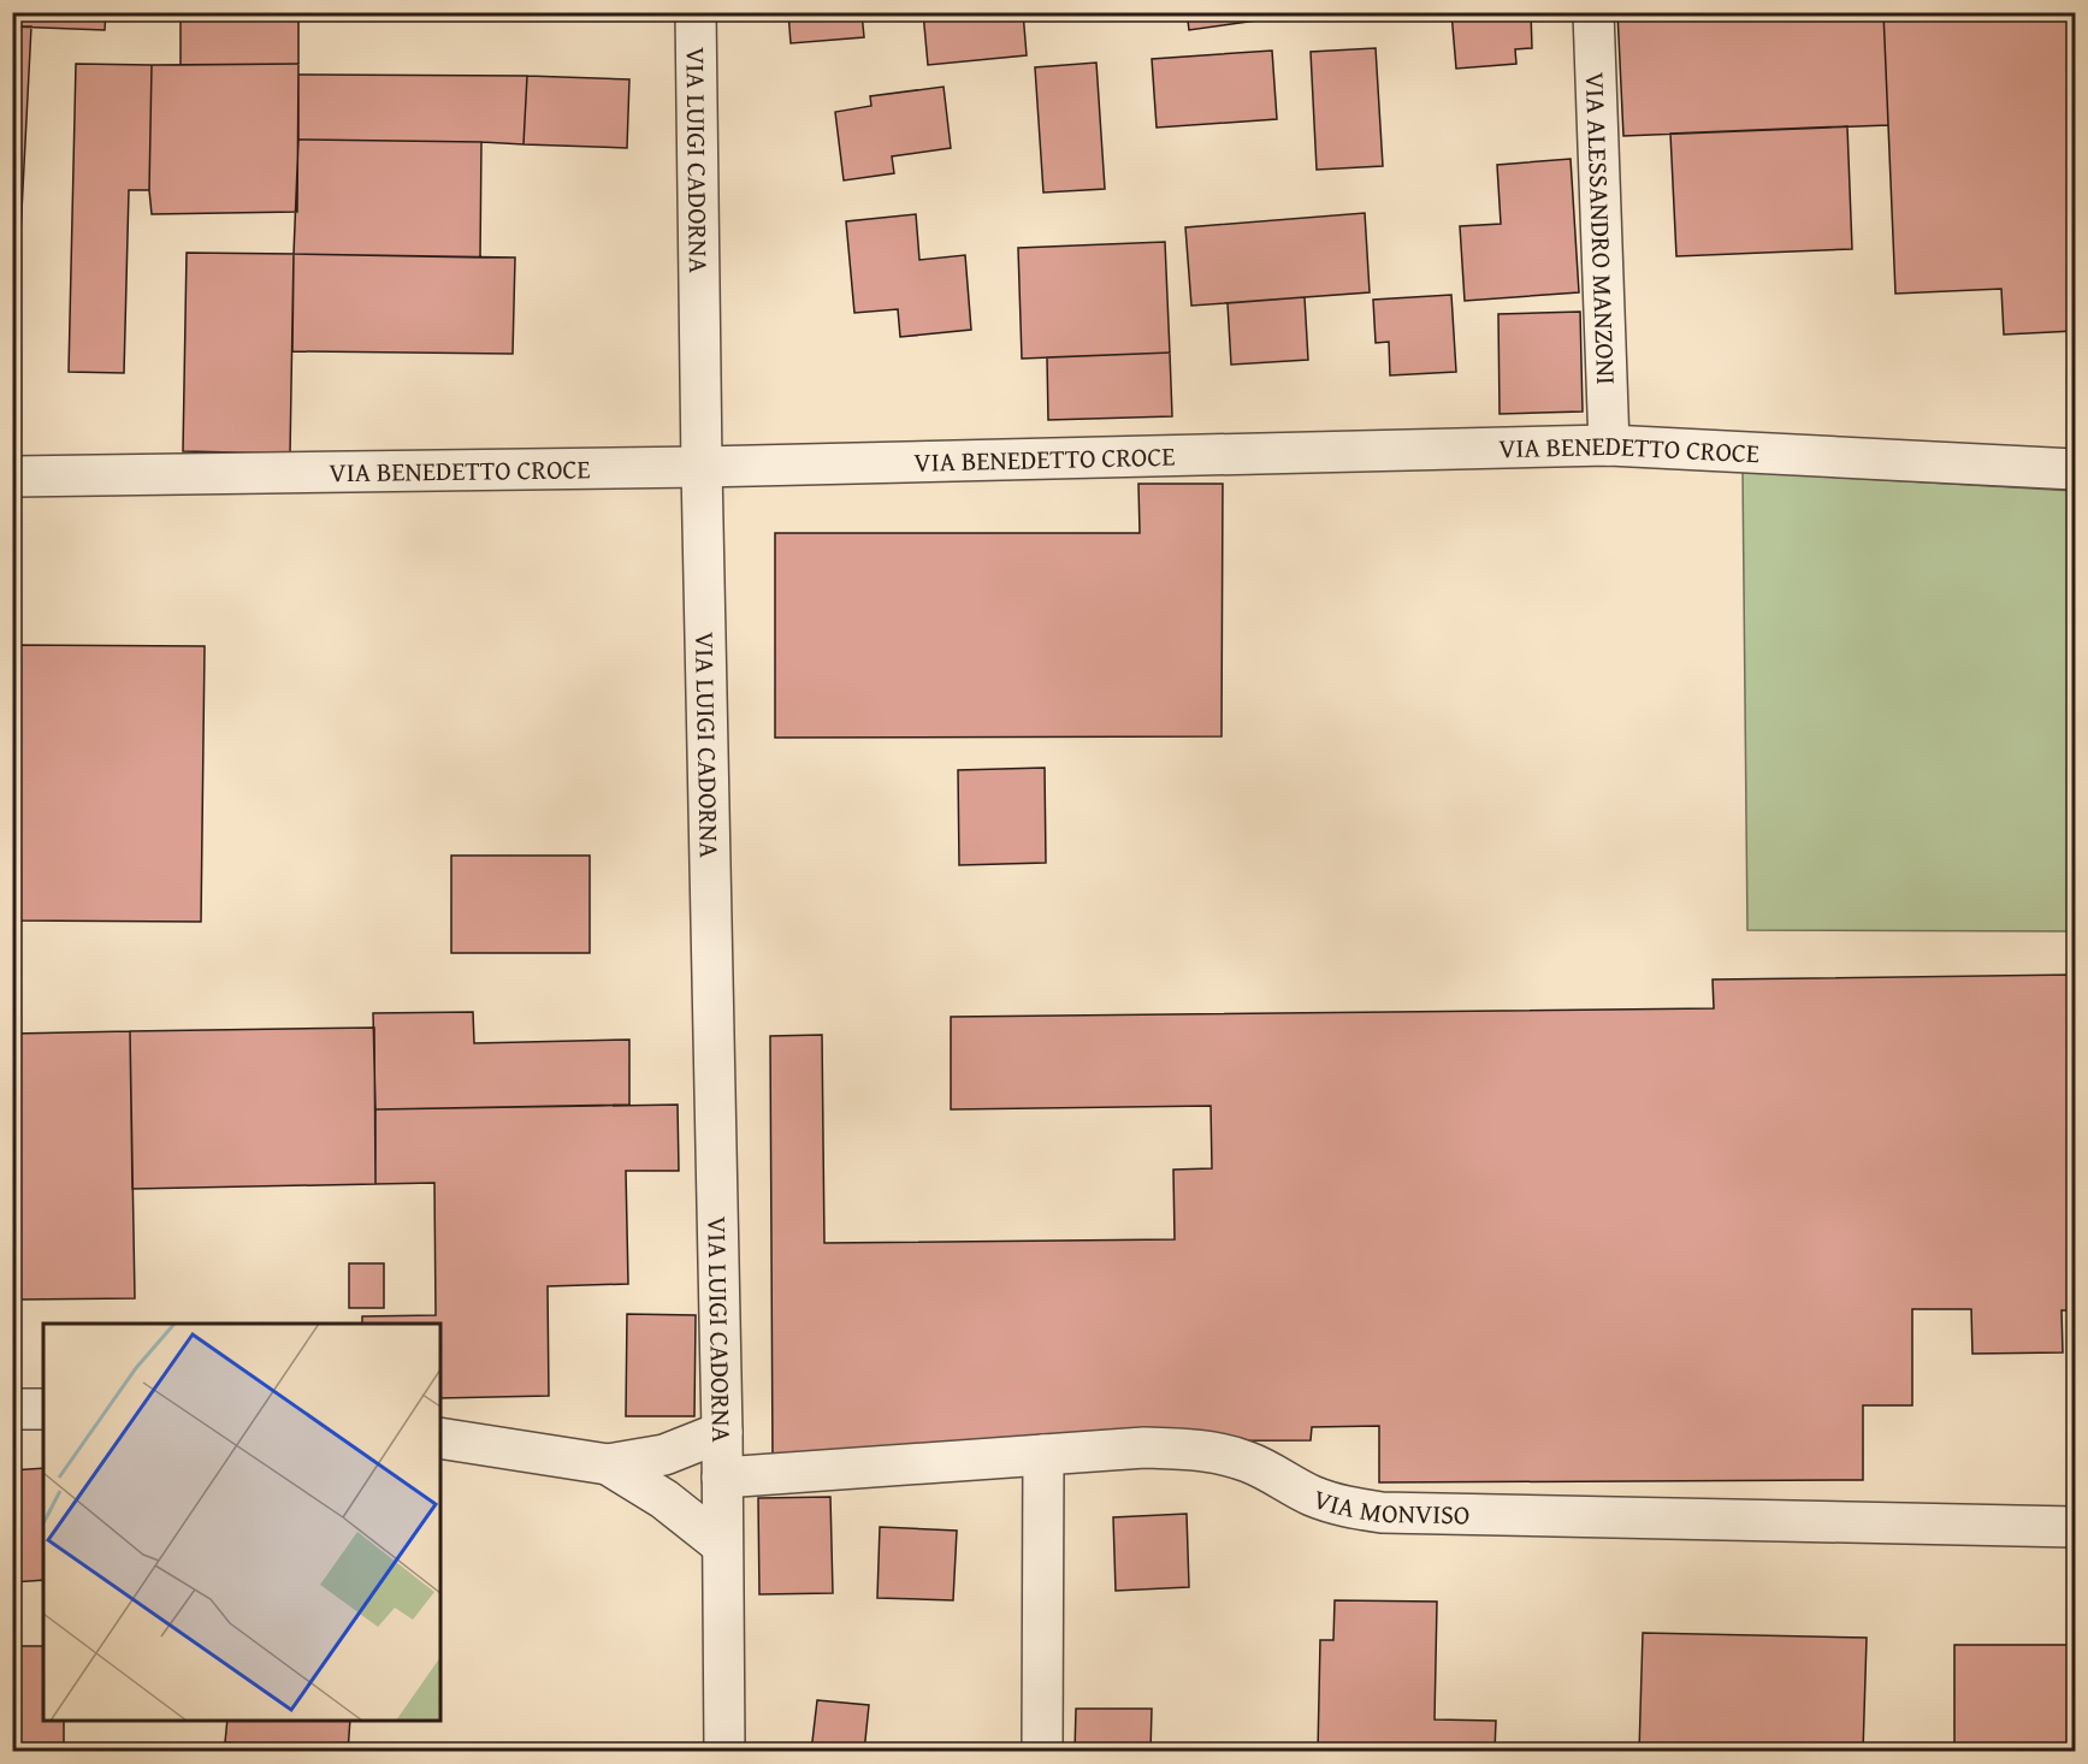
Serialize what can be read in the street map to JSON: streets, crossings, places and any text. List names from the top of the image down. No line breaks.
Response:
{"streets":{"street":["VIA LUIGI CADORNA","VIA ALESSANDRO MANZONI","VIA BENEDETTO CROCE","VIA MONVISO"]},"crossings":[["VIA LUIGI CADORNA","VIA BENEDETTO CROCE"],["VIA LUIGI CADORNA","VIA MONVISO"],["VIA ALESSANDRO MANZONI","VIA BENEDETTO CROCE"]]}
